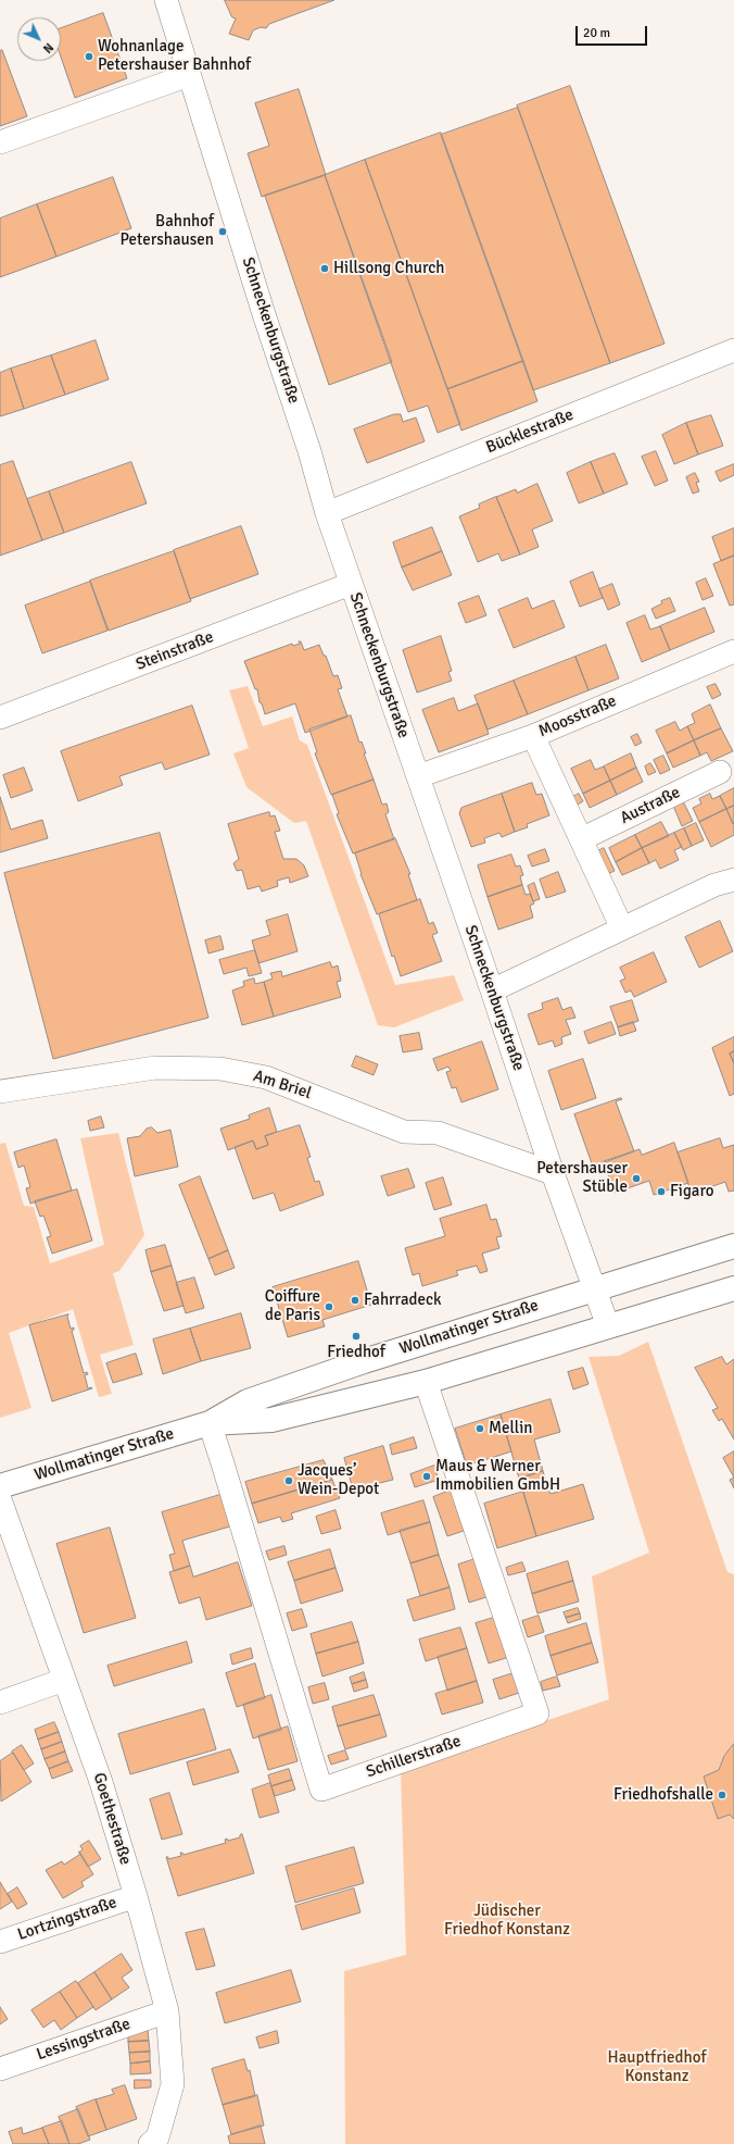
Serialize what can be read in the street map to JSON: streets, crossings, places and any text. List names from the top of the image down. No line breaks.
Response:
{"streets":{"main road":["Wollmatinger Straße"],"street":["Schneckenburgstraße","Bücklestraße","Steinstraße","Moosstraße","Austraße","Am Briel","Schillerstraße","Goethestraße","Lortzingstraße","Lessingstraße"]},"crossings":[["Schneckenburgstraße","Bücklestraße"],["Schneckenburgstraße","Steinstraße"],["Schneckenburgstraße","Moosstraße"],["Schneckenburgstraße","Am Briel"],["Schneckenburgstraße","Wollmatinger Straße"],["Wollmatinger Straße","Schillerstraße"],["Goethestraße","Lortzingstraße"],["Goethestraße","Lessingstraße"]],"parks":["Jüdischer Friedhof Konstanz","Hauptfriedhof Konstanz"],"places":["Wohnanlage Petershauser Bahnhof","Bahnhof Petershausen","Hillsong Church","Petershauser Stüble","Figaro","Fahrradeck","Coiffure de Paris","Friedhof","Mellin","Maus & Werner Immobilien GmbH","Jacques’ Wein-Depot","Friedhofshalle"],"scale_bar":"20 m","north":"bottom right"}
